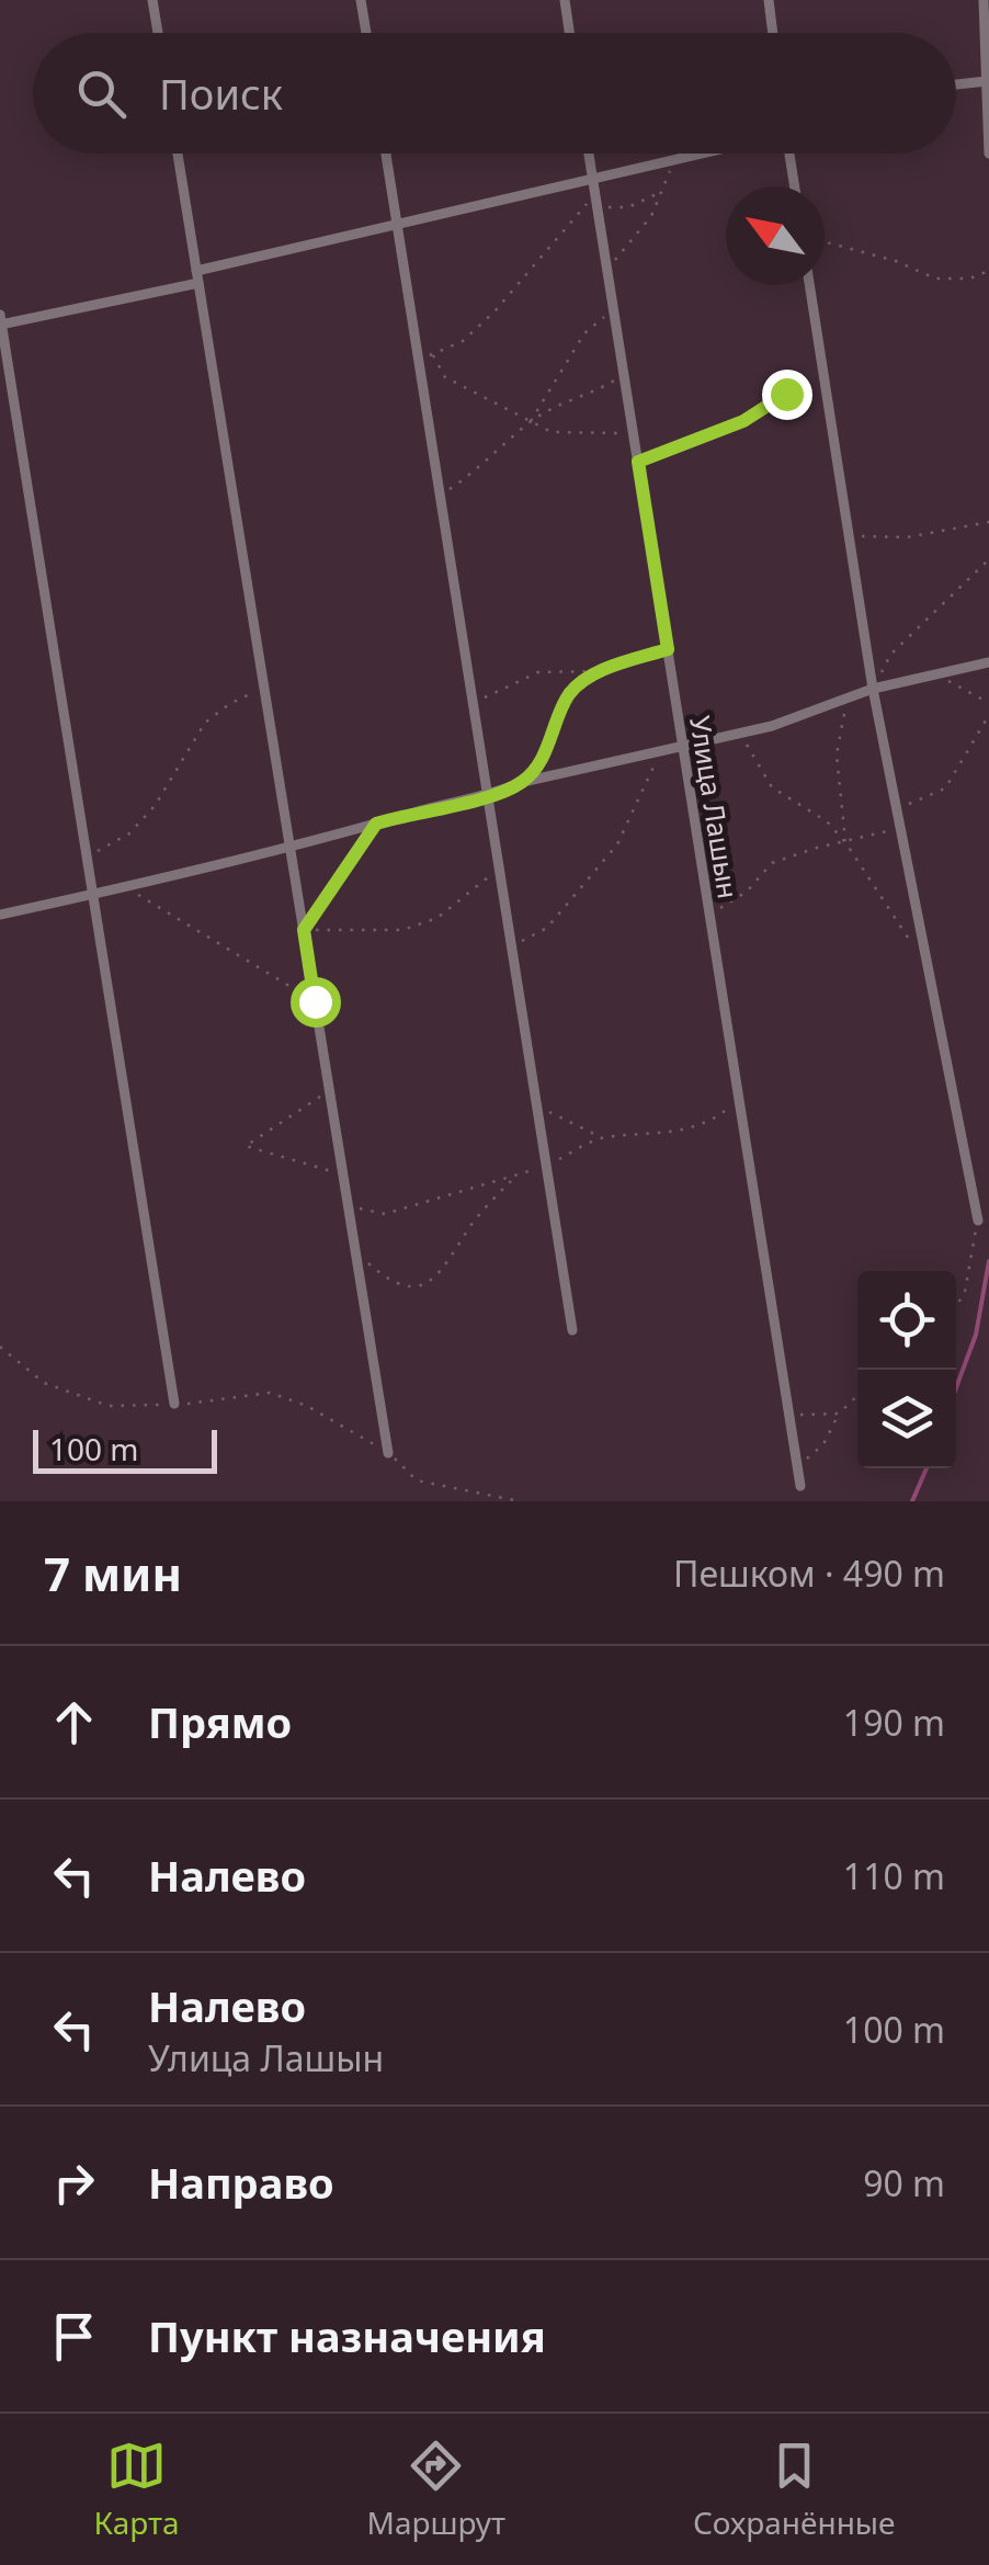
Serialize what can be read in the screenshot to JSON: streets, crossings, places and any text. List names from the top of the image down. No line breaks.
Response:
{"streets":{"street":["Улица Лашын"]},"scale_bar":"100 m","north":"top left","page":{"search":"Поиск","scale":"100 m","heading":["7 мин","Пешком · 490 m"],"list":[["Прямо","190 m"],["Налево","110 m"],["Налево","Улица Лашын","100 m"],["Направо","90 m"],"Пункт назначения"],"nav":["Карта","Маршрут","Сохранённые"]}}
